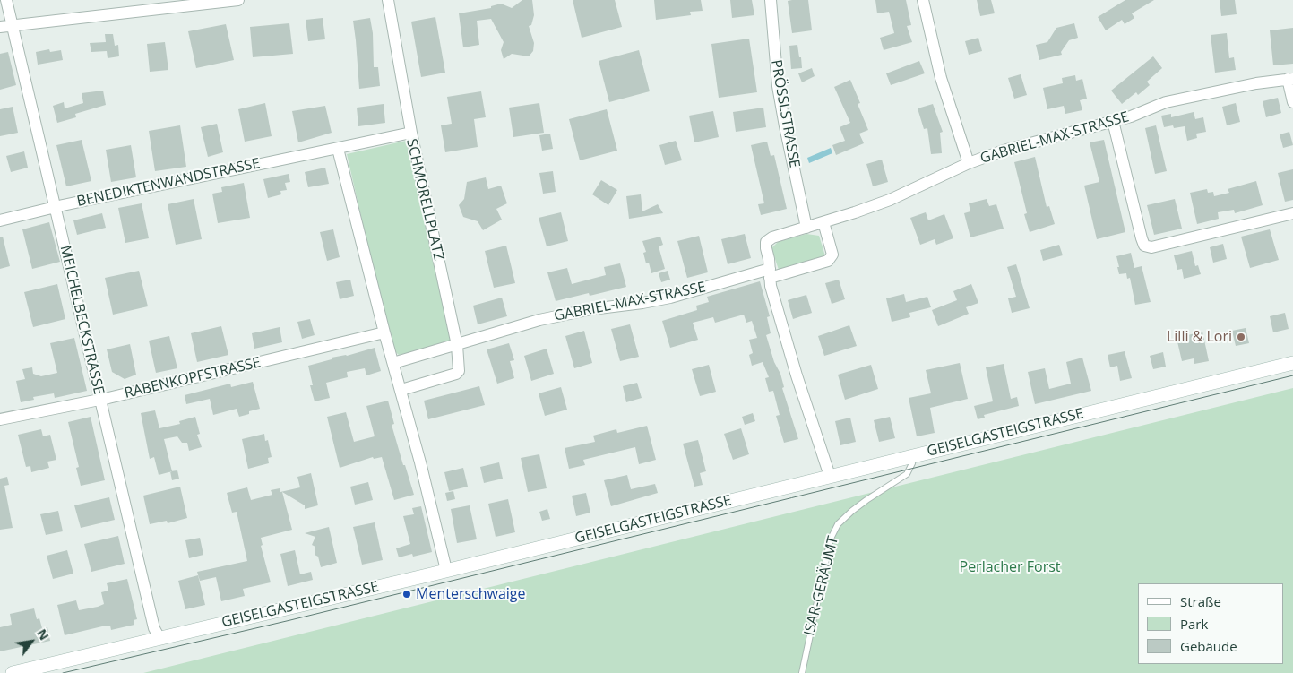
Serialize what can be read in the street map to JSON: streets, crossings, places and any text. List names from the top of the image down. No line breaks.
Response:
{"streets":{"main road":["GEISELGASTEIGSTRASSE"],"street":["PRÖSSLSTRASSE","GABRIEL-MAX-STRASSE","BENEDIKTENWANDSTRASSE","SCHMORELLPLATZ","MEICHELBECKSTRASSE","RABENKOPFSTRASSE"],"lane":["ISAR-GERÄUMT"]},"crossings":[["PRÖSSLSTRASSE","GABRIEL-MAX-STRASSE"],["GABRIEL-MAX-STRASSE","SCHMORELLPLATZ"],["BENEDIKTENWANDSTRASSE","SCHMORELLPLATZ"],["BENEDIKTENWANDSTRASSE","MEICHELBECKSTRASSE"],["MEICHELBECKSTRASSE","RABENKOPFSTRASSE"],["MEICHELBECKSTRASSE","GEISELGASTEIGSTRASSE"],["GEISELGASTEIGSTRASSE","ISAR-GERÄUMT"]],"parks":["Perlacher Forst"],"places":["Lilli & Lori","Menterschwaige"],"legend":["Straße","Park","Gebäude"],"north":"top right"}
